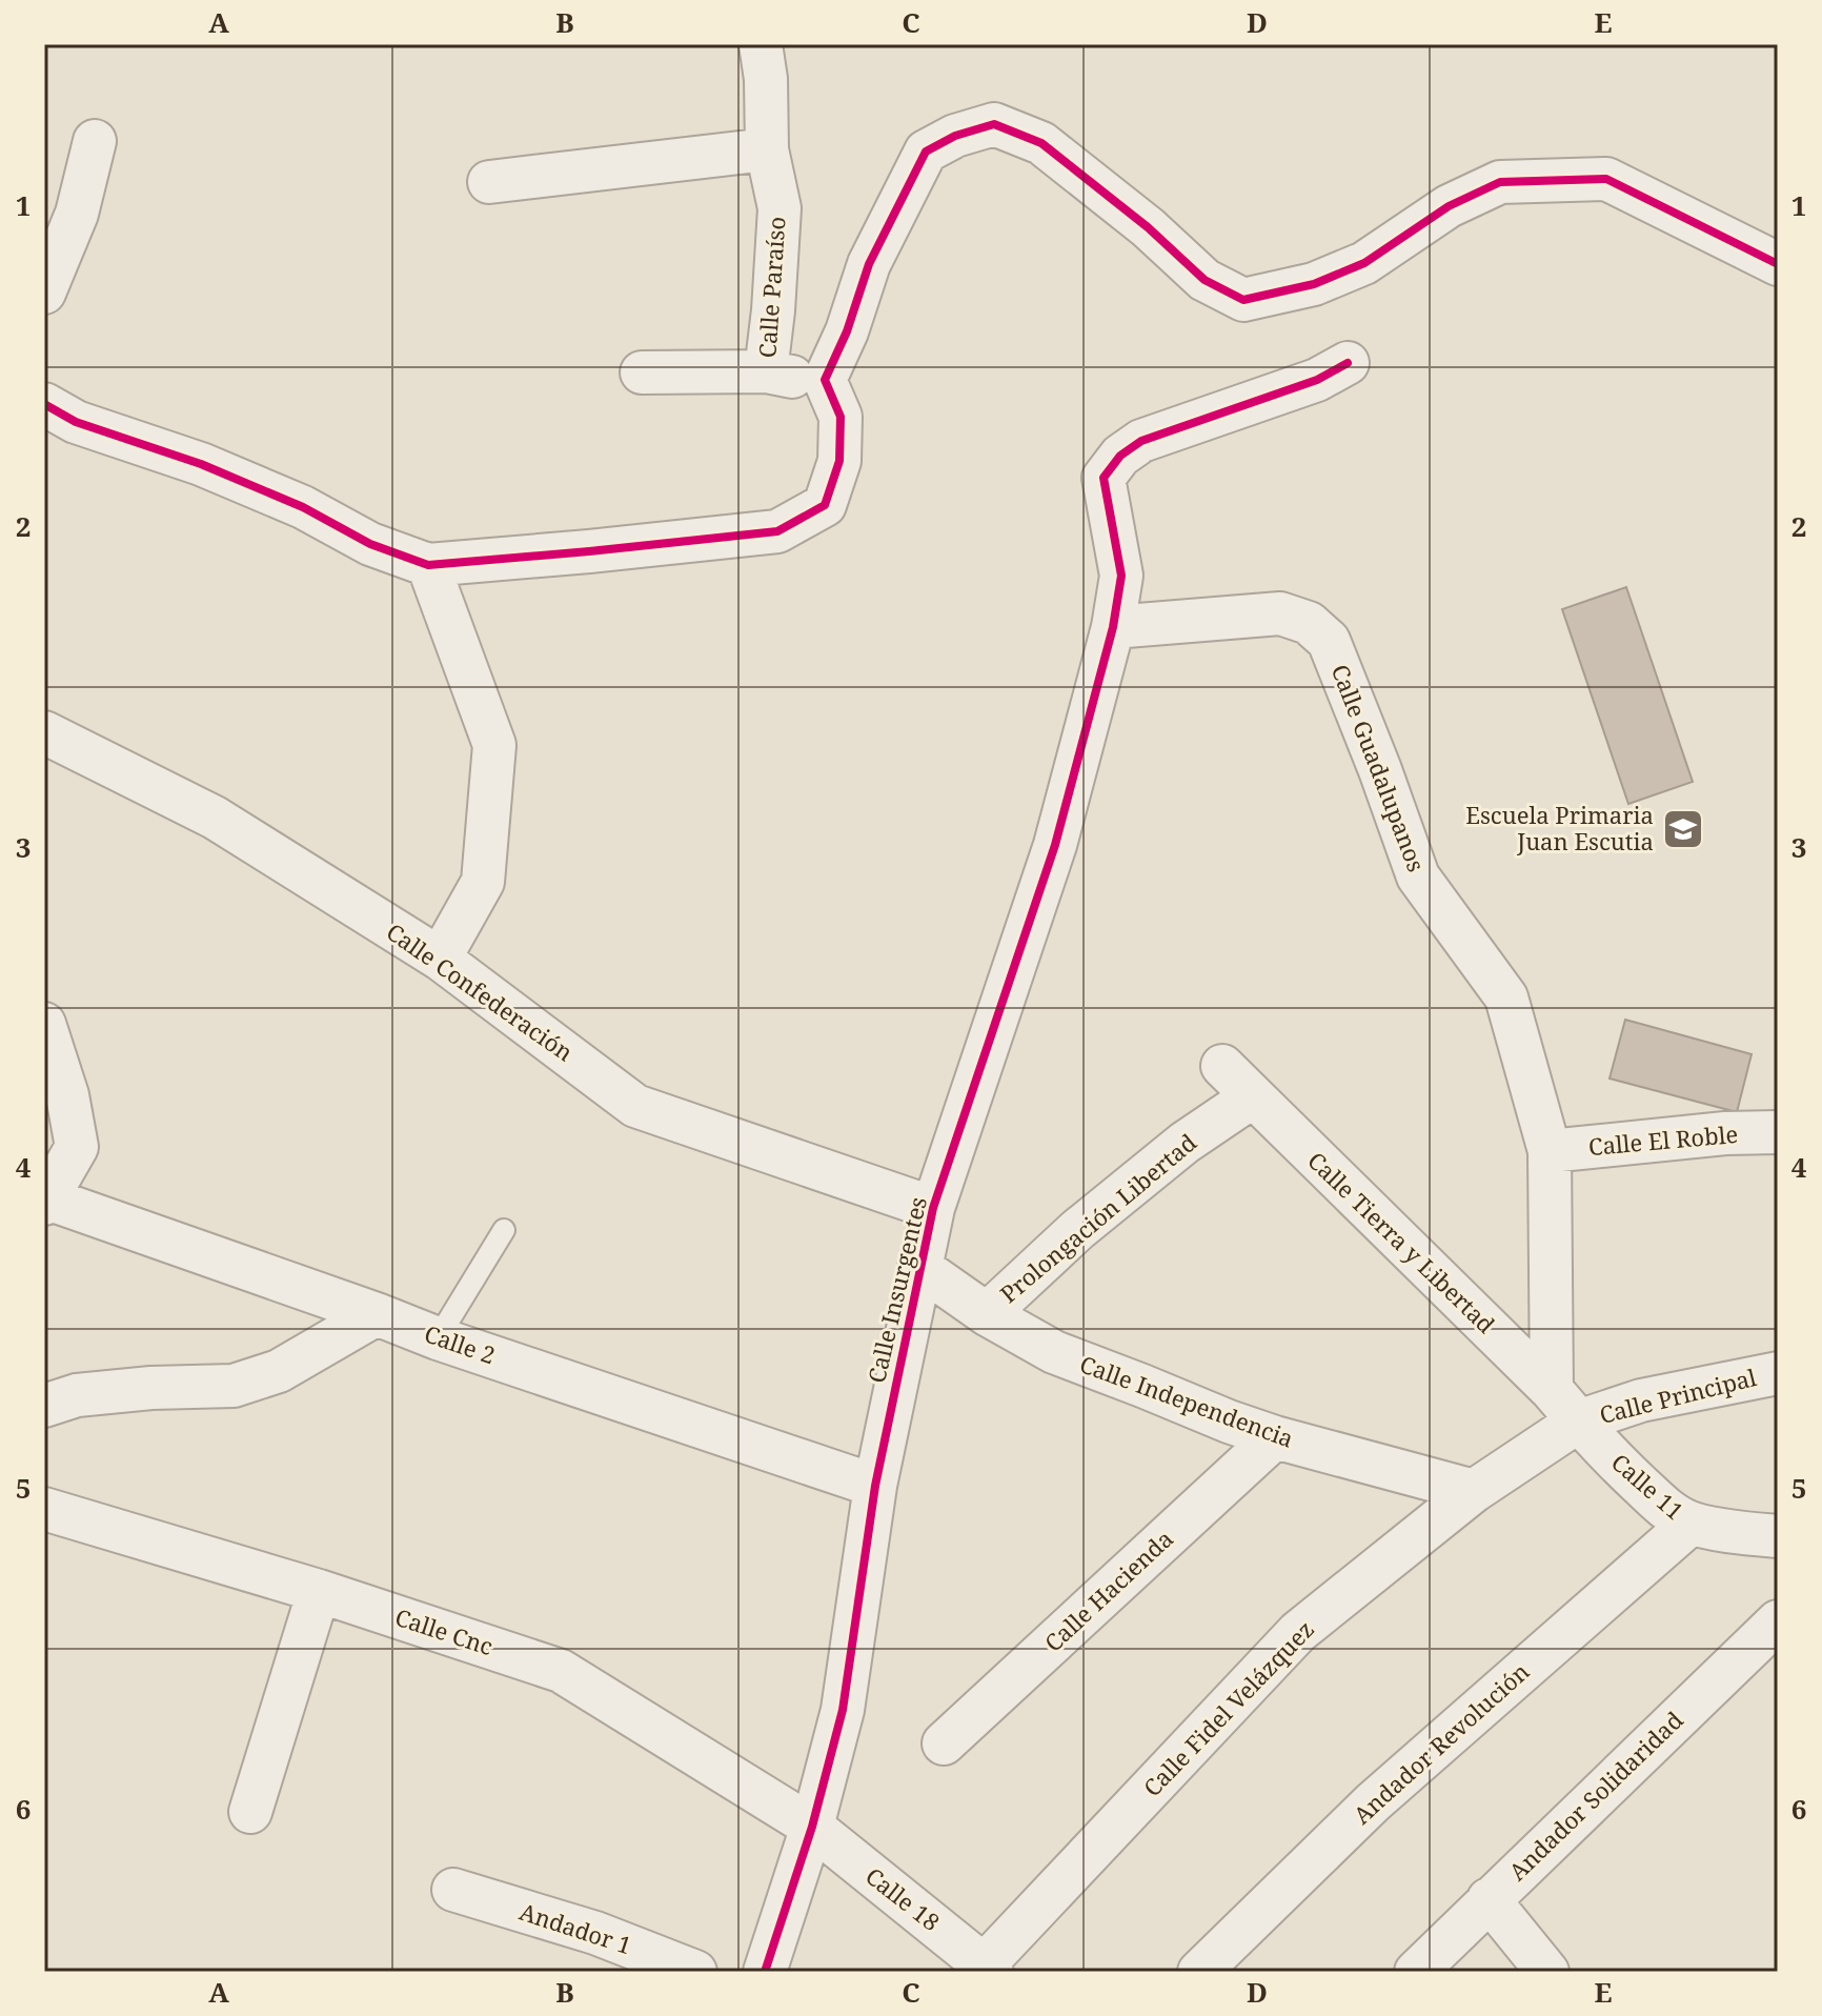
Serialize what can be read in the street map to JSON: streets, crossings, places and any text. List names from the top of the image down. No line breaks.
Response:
{"streets":{"street":["Calle Paraíso","Calle Guadalupanos","Calle Confederación","Calle El Roble","Prolongación Libertad","Calle Tierra y Libertad","Calle Insurgentes","Calle 2","Calle Principal","Calle Independencia","Calle 11","Calle Hacienda","Calle Cnc","Calle Fidel Velázquez","Andador Revolución","Andador Solidaridad","Calle 18","Andador 1"]},"crossings":[["Calle Guadalupanos","Calle El Roble"],["Calle Guadalupanos","Calle Tierra y Libertad"],["Calle Guadalupanos","Calle Insurgentes"],["Calle Guadalupanos","Calle Principal"],["Calle Guadalupanos","Calle 11"],["Calle Guadalupanos","Calle Fidel Velázquez"],["Calle Confederación","Calle Insurgentes"],["Prolongación Libertad","Calle Tierra y Libertad"],["Prolongación Libertad","Calle Independencia"],["Calle Tierra y Libertad","Calle Principal"],["Calle Tierra y Libertad","Calle 11"],["Calle Tierra y Libertad","Calle Fidel Velázquez"],["Calle Insurgentes","Calle 2"],["Calle Insurgentes","Calle Independencia"],["Calle Insurgentes","Calle Cnc"],["Calle Insurgentes","Calle 18"],["Calle Principal","Calle 11"],["Calle Principal","Calle Fidel Velázquez"],["Calle Independencia","Calle Hacienda"],["Calle Independencia","Calle Fidel Velázquez"],["Calle 11","Calle Fidel Velázquez"],["Calle 11","Andador Revolución"],["Calle Cnc","Calle 18"],["Calle Fidel Velázquez","Calle 18"]],"places":{"school or university":["Escuela Primaria Juan Escutia"]},"grid":{"columns":["A","B","C","D","E"],"rows":["1","2","3","4","5","6"]}}
